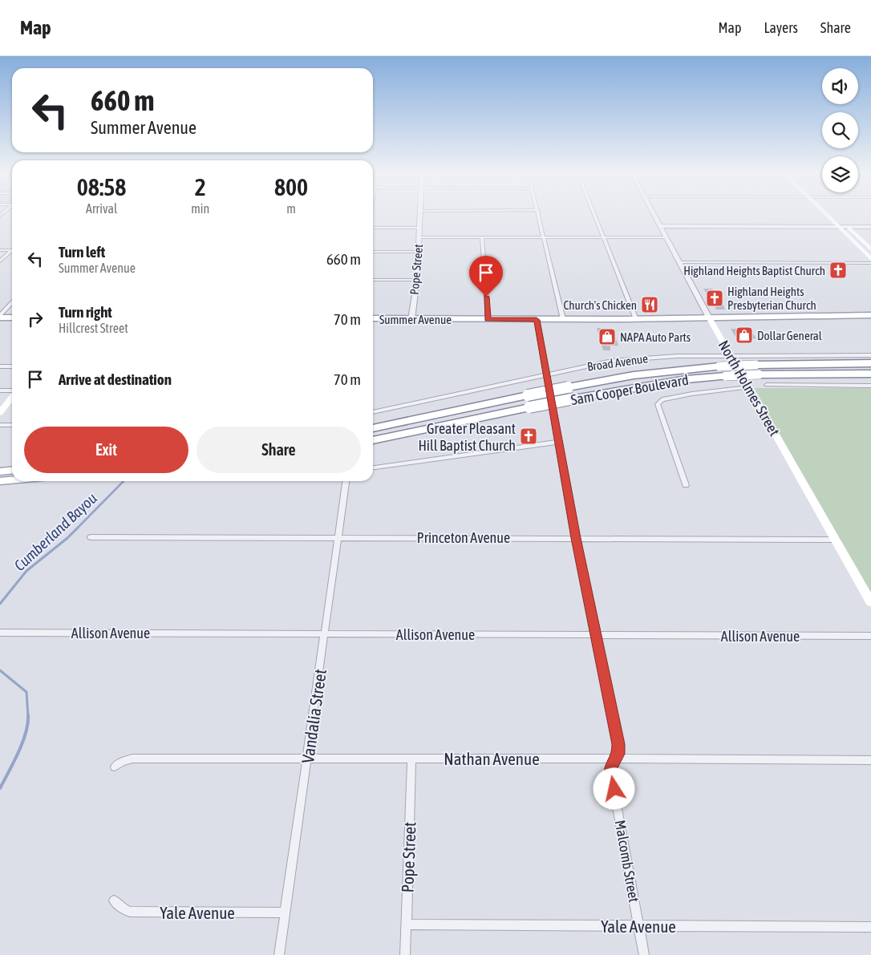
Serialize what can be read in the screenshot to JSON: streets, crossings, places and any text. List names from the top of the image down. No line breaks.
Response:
{"streets":{"highway":["Sam Cooper Boulevard"],"main road":["Summer Avenue","North Holmes Street"],"street":["Pope Street","Broad Avenue","Princeton Avenue","Allison Avenue","Vandalia Street","Nathan Avenue","Malcomb Street","Yale Avenue"]},"crossings":[["Pope Street","Summer Avenue"],["Pope Street","Nathan Avenue"],["Pope Street","Yale Avenue"],["Summer Avenue","North Holmes Street"],["Summer Avenue","Malcomb Street"],["Broad Avenue","North Holmes Street"],["Broad Avenue","Sam Cooper Boulevard"],["Broad Avenue","Malcomb Street"],["North Holmes Street","Princeton Avenue"],["Princeton Avenue","Vandalia Street"],["Princeton Avenue","Malcomb Street"],["Allison Avenue","Vandalia Street"],["Allison Avenue","Malcomb Street"],["Vandalia Street","Nathan Avenue"],["Vandalia Street","Yale Avenue"],["Nathan Avenue","Malcomb Street"],["Malcomb Street","Yale Avenue"]],"water":["Cumberland Bayou"],"places":{"church":["Highland Heights Baptist Church","Highland Heights Presbyterian Church","Greater Pleasant Hill Baptist Church"],"restaurant":["Church's Chicken"],"shop":["Dollar General","NAPA Auto Parts"]},"page":{"header":"Map","nav":["Map","Layers","Share"],"turn":["660 m","Summer Avenue"],"eta":["08:58","Arrival","2","min","800","m"],"list":[{"name":"Turn left","note":"Summer Avenue","value":"660 m"},{"name":"Turn right","note":"Hillcrest Street","value":"70 m"},{"name":"Arrive at destination","value":"70 m"}],"buttons":["Exit","Share"]}}
